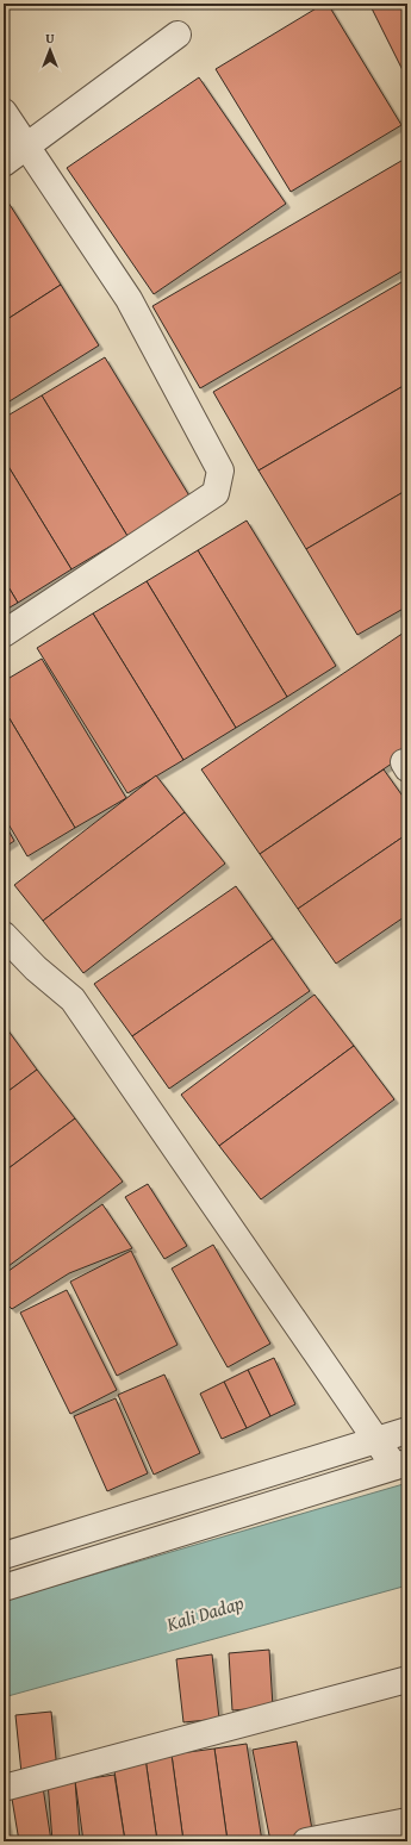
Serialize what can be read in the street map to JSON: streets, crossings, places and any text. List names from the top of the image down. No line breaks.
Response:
{"water":["Kali Dadap"],"north":"top"}
